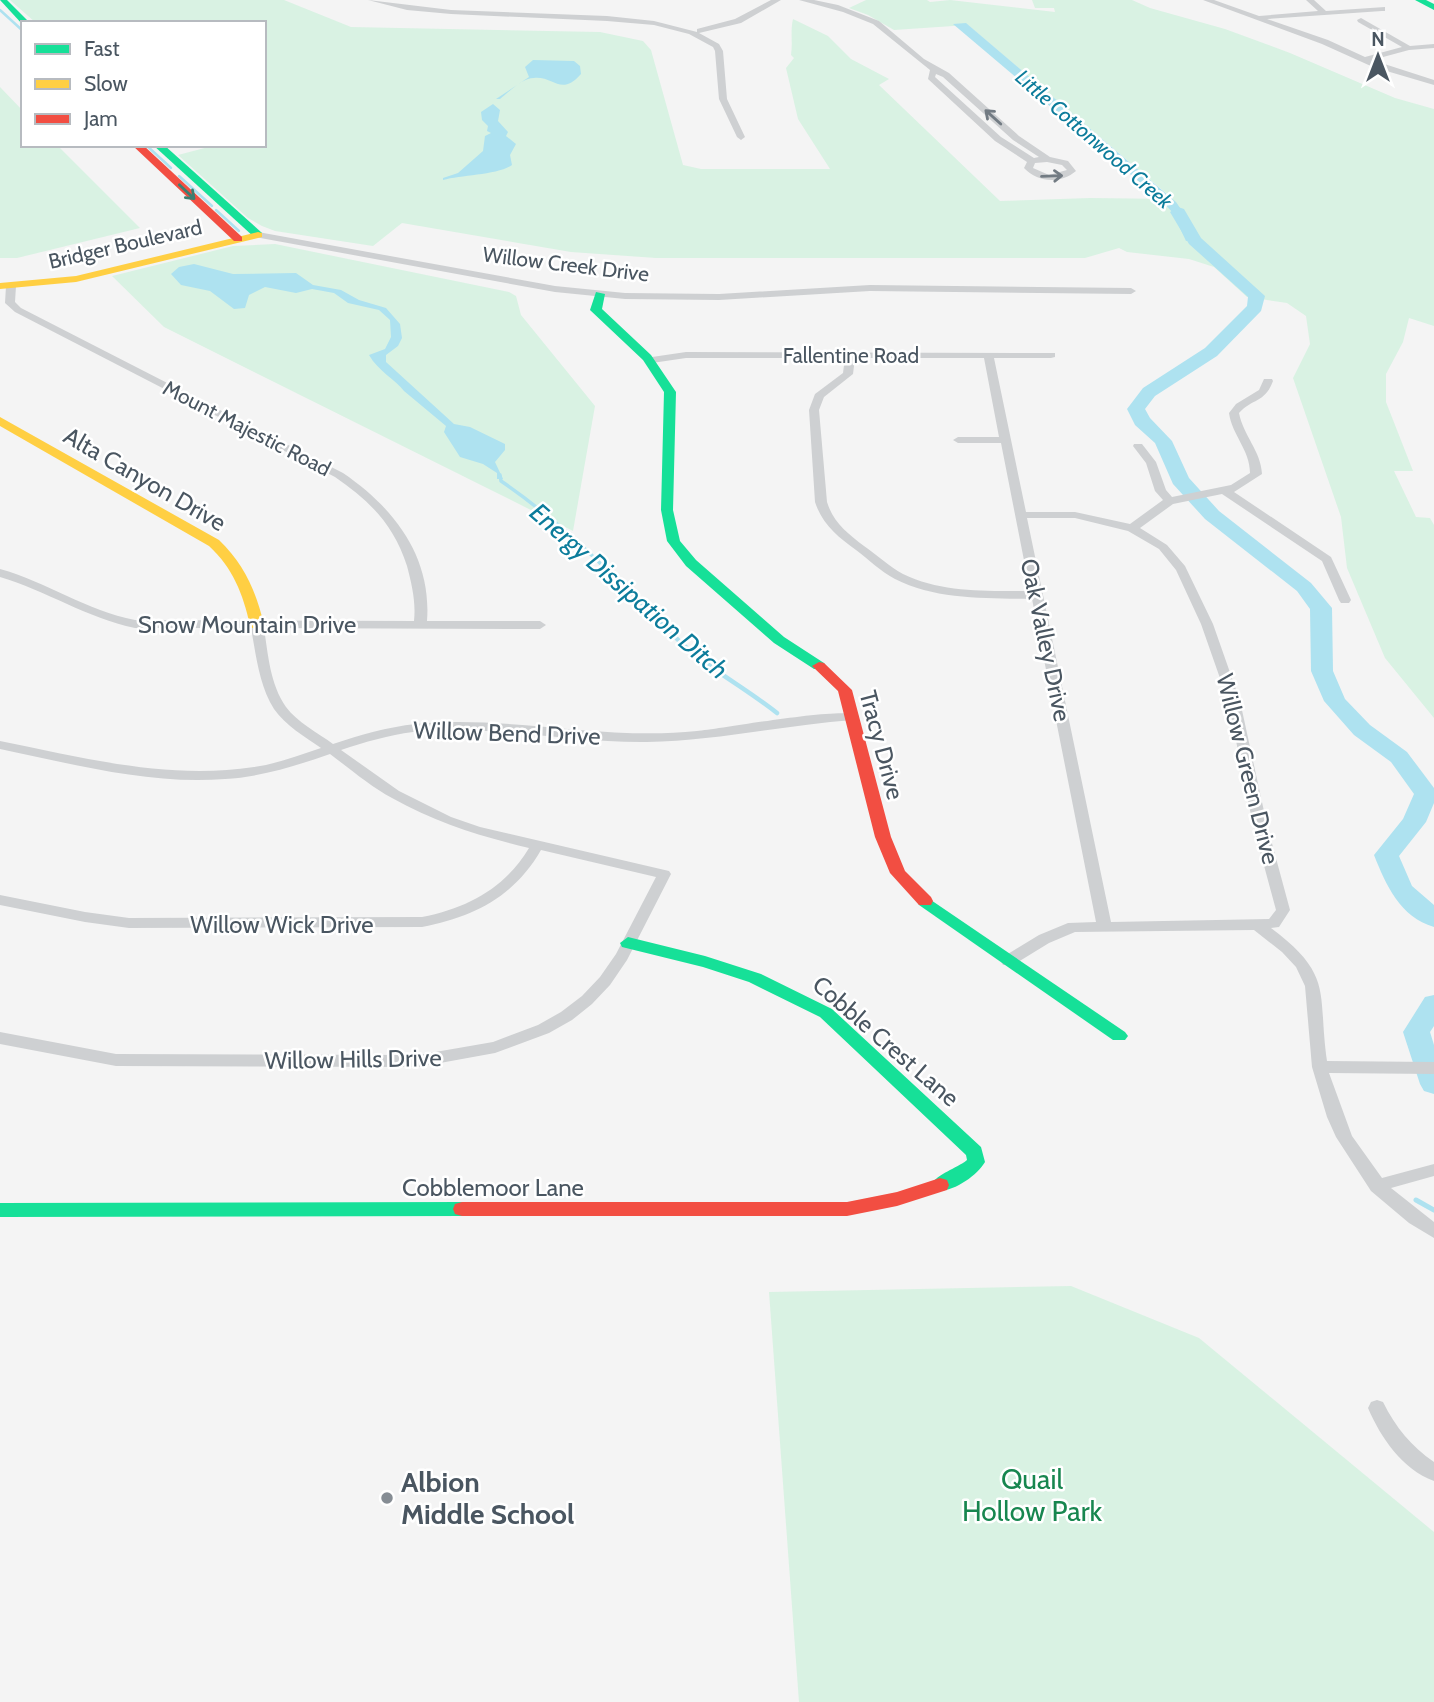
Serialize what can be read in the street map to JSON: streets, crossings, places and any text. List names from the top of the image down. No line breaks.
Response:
{"streets":{"street":["Bridger Boulevard","Willow Creek Drive","Fallentine Road","Mount Majestic Road","Alta Canyon Drive","Snow Mountain Drive","Oak Valley Drive","Willow Bend Drive","Tracy Drive","Willow Green Drive","Willow Wick Drive","Cobble Crest Lane","Willow Hills Drive","Cobblemoor Lane"]},"crossings":[["Bridger Boulevard","Willow Creek Drive"],["Bridger Boulevard","Mount Majestic Road"],["Willow Creek Drive","Tracy Drive"],["Fallentine Road","Oak Valley Drive"],["Fallentine Road","Tracy Drive"],["Mount Majestic Road","Snow Mountain Drive"],["Alta Canyon Drive","Snow Mountain Drive"],["Alta Canyon Drive","Willow Bend Drive"],["Alta Canyon Drive","Willow Wick Drive"],["Alta Canyon Drive","Willow Hills Drive"],["Oak Valley Drive","Willow Green Drive"],["Willow Bend Drive","Tracy Drive"],["Cobble Crest Lane","Willow Hills Drive"],["Cobble Crest Lane","Cobblemoor Lane"]],"water":["Little Cottonwood Creek","Energy Dissipation Ditch"],"parks":["Quail Hollow Park"],"places":["Albion Middle School"],"legend":["Fast","Slow","Jam"],"north":"top"}
